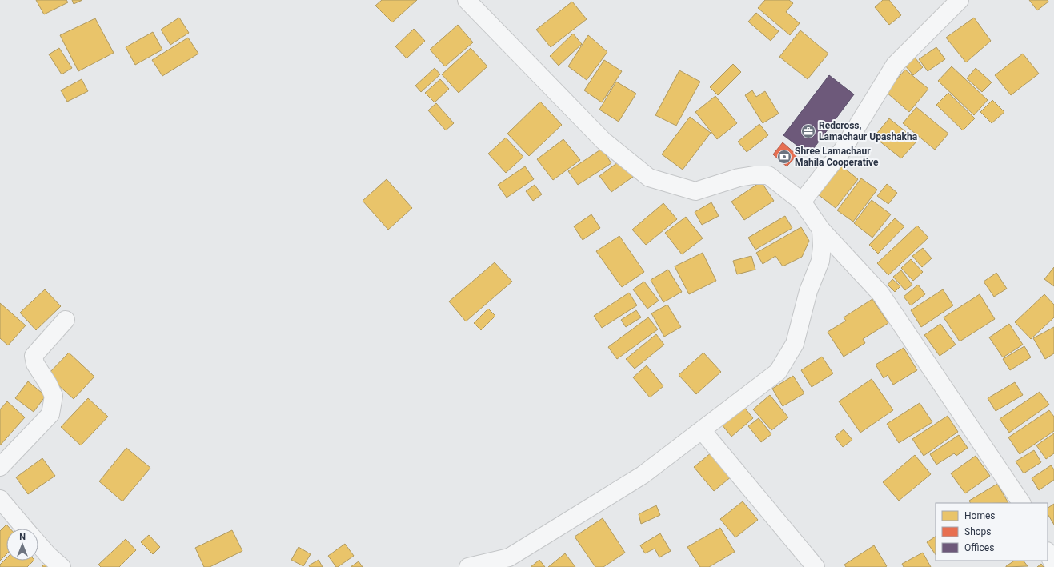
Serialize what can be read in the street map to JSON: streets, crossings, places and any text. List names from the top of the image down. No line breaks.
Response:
{"places":{"office":["Redcross, Lamachaur Upashakha"],"bank":["Shree Lamachaur Mahila Cooperative"]},"legend":["Homes","Shops","Offices"],"north":"top"}
